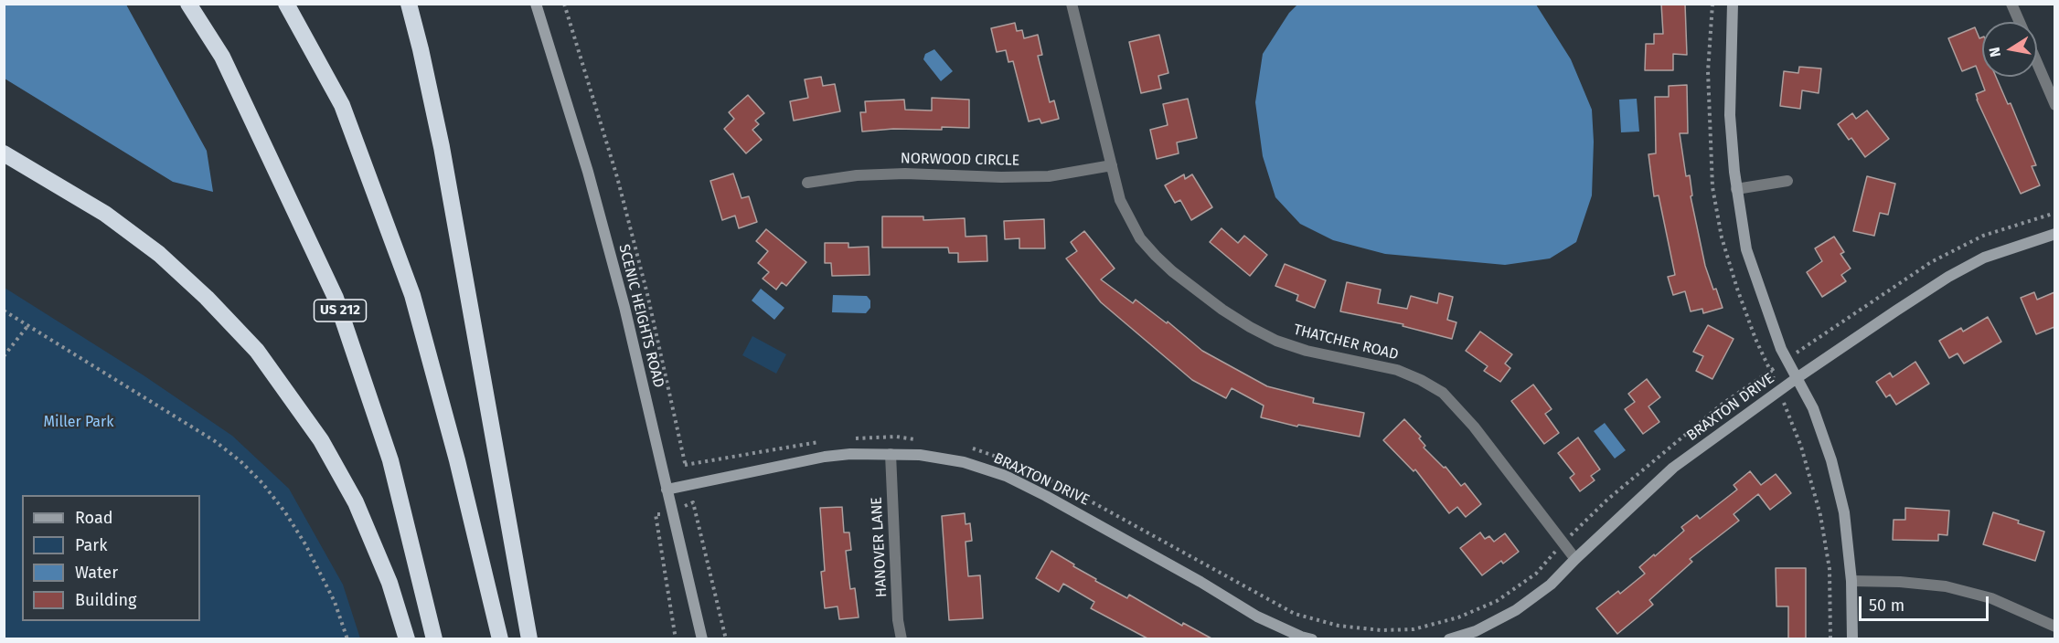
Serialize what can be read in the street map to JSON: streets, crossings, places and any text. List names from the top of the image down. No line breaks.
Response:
{"streets":{"highway":["US 212"],"street":["NORWOOD CIRCLE","SCENIC HEIGHTS ROAD","THATCHER ROAD","BRAXTON DRIVE","HANOVER LANE"]},"crossings":[["NORWOOD CIRCLE","THATCHER ROAD"],["SCENIC HEIGHTS ROAD","BRAXTON DRIVE"],["THATCHER ROAD","BRAXTON DRIVE"],["BRAXTON DRIVE","HANOVER LANE"]],"parks":["Miller Park"],"legend":["Road","Park","Water","Building"],"scale_bar":"50 m","north":"left"}
